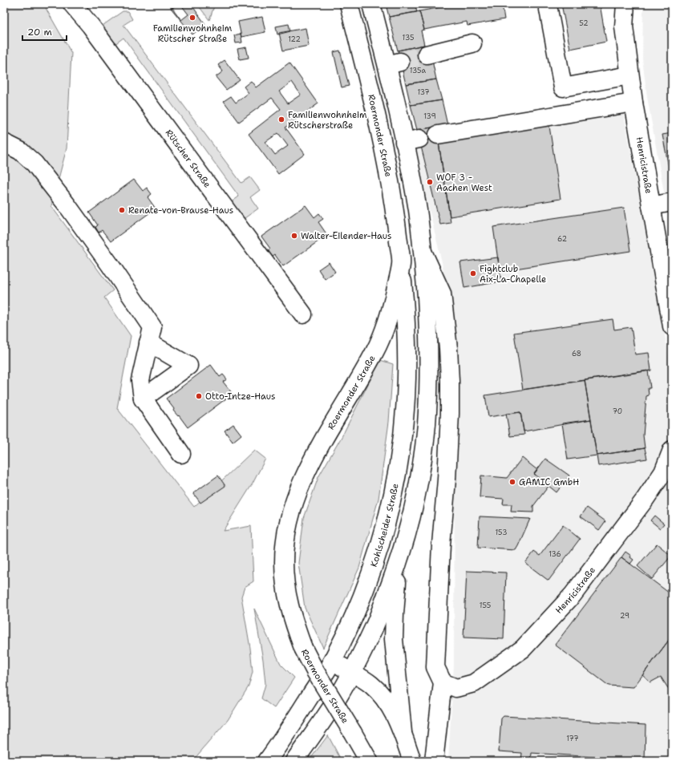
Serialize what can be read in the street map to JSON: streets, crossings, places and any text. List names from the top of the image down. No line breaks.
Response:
{"streets":{"main road":["Roermonder Straße","Rütscher Straße","Henricistraße","Kohlscheider Straße"]},"crossings":[["Roermonder Straße","Kohlscheider Straße"]],"places":["Familienwohnheim Rütscher Straße","Familienwohnheim Rütscherstraße","WOF 3 - Aachen West","Renate-von-Brause-Haus","Walter-Eilender-Haus","Fightclub Aix-La-Chapelle","Otto-Intze-Haus","GAMIC GmbH"],"house_numbers":["52","135","122","135a","137","139","62","68","70","153","136","155","29","177"],"scale_bar":"20 m"}
